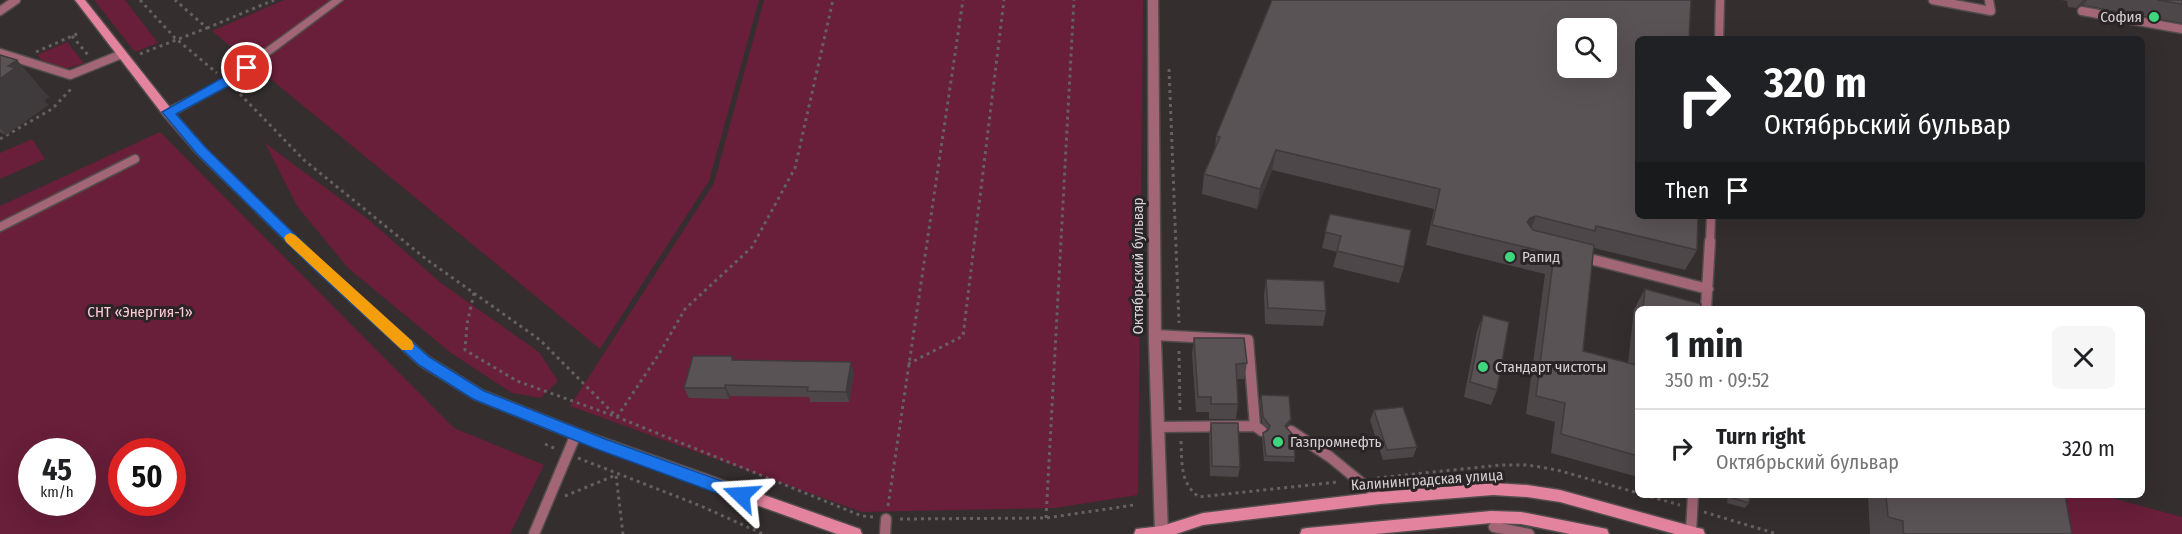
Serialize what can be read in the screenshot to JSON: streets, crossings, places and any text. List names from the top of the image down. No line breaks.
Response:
{"streets":{"main road":["Калининградская улица"],"street":["Октябрьский бульвар"]},"crossings":[["Октябрьский бульвар","Калининградская улица"]],"parks":["СНТ «Энергия-1»"],"places":["София","Рапид","Стандарт чистоты","Газпромнефть"],"page":{"turn":["320 m","Октябрьский бульвар"],"then":"Then","heading":["1 min","350 m · 09:52"],"list":[{"name":"Turn right","note":"Октябрьский бульвар","value":"320 m"}],"speed":"45 km/h","limit":"50"}}
